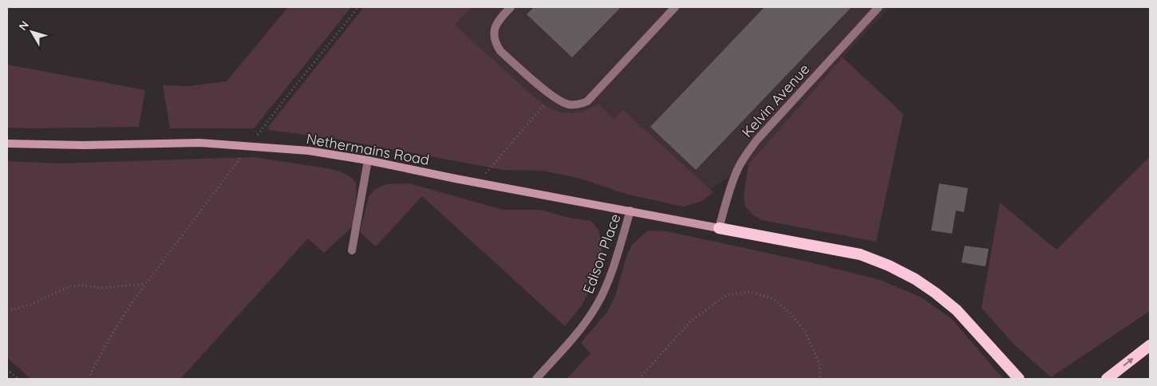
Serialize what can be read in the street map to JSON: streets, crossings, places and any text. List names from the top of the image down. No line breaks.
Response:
{"streets":{"main road":["Nethermains Road"],"street":["Kelvin Avenue","Edison Place"]},"crossings":[["Kelvin Avenue","Nethermains Road"],["Nethermains Road","Edison Place"]],"north":"top left"}
